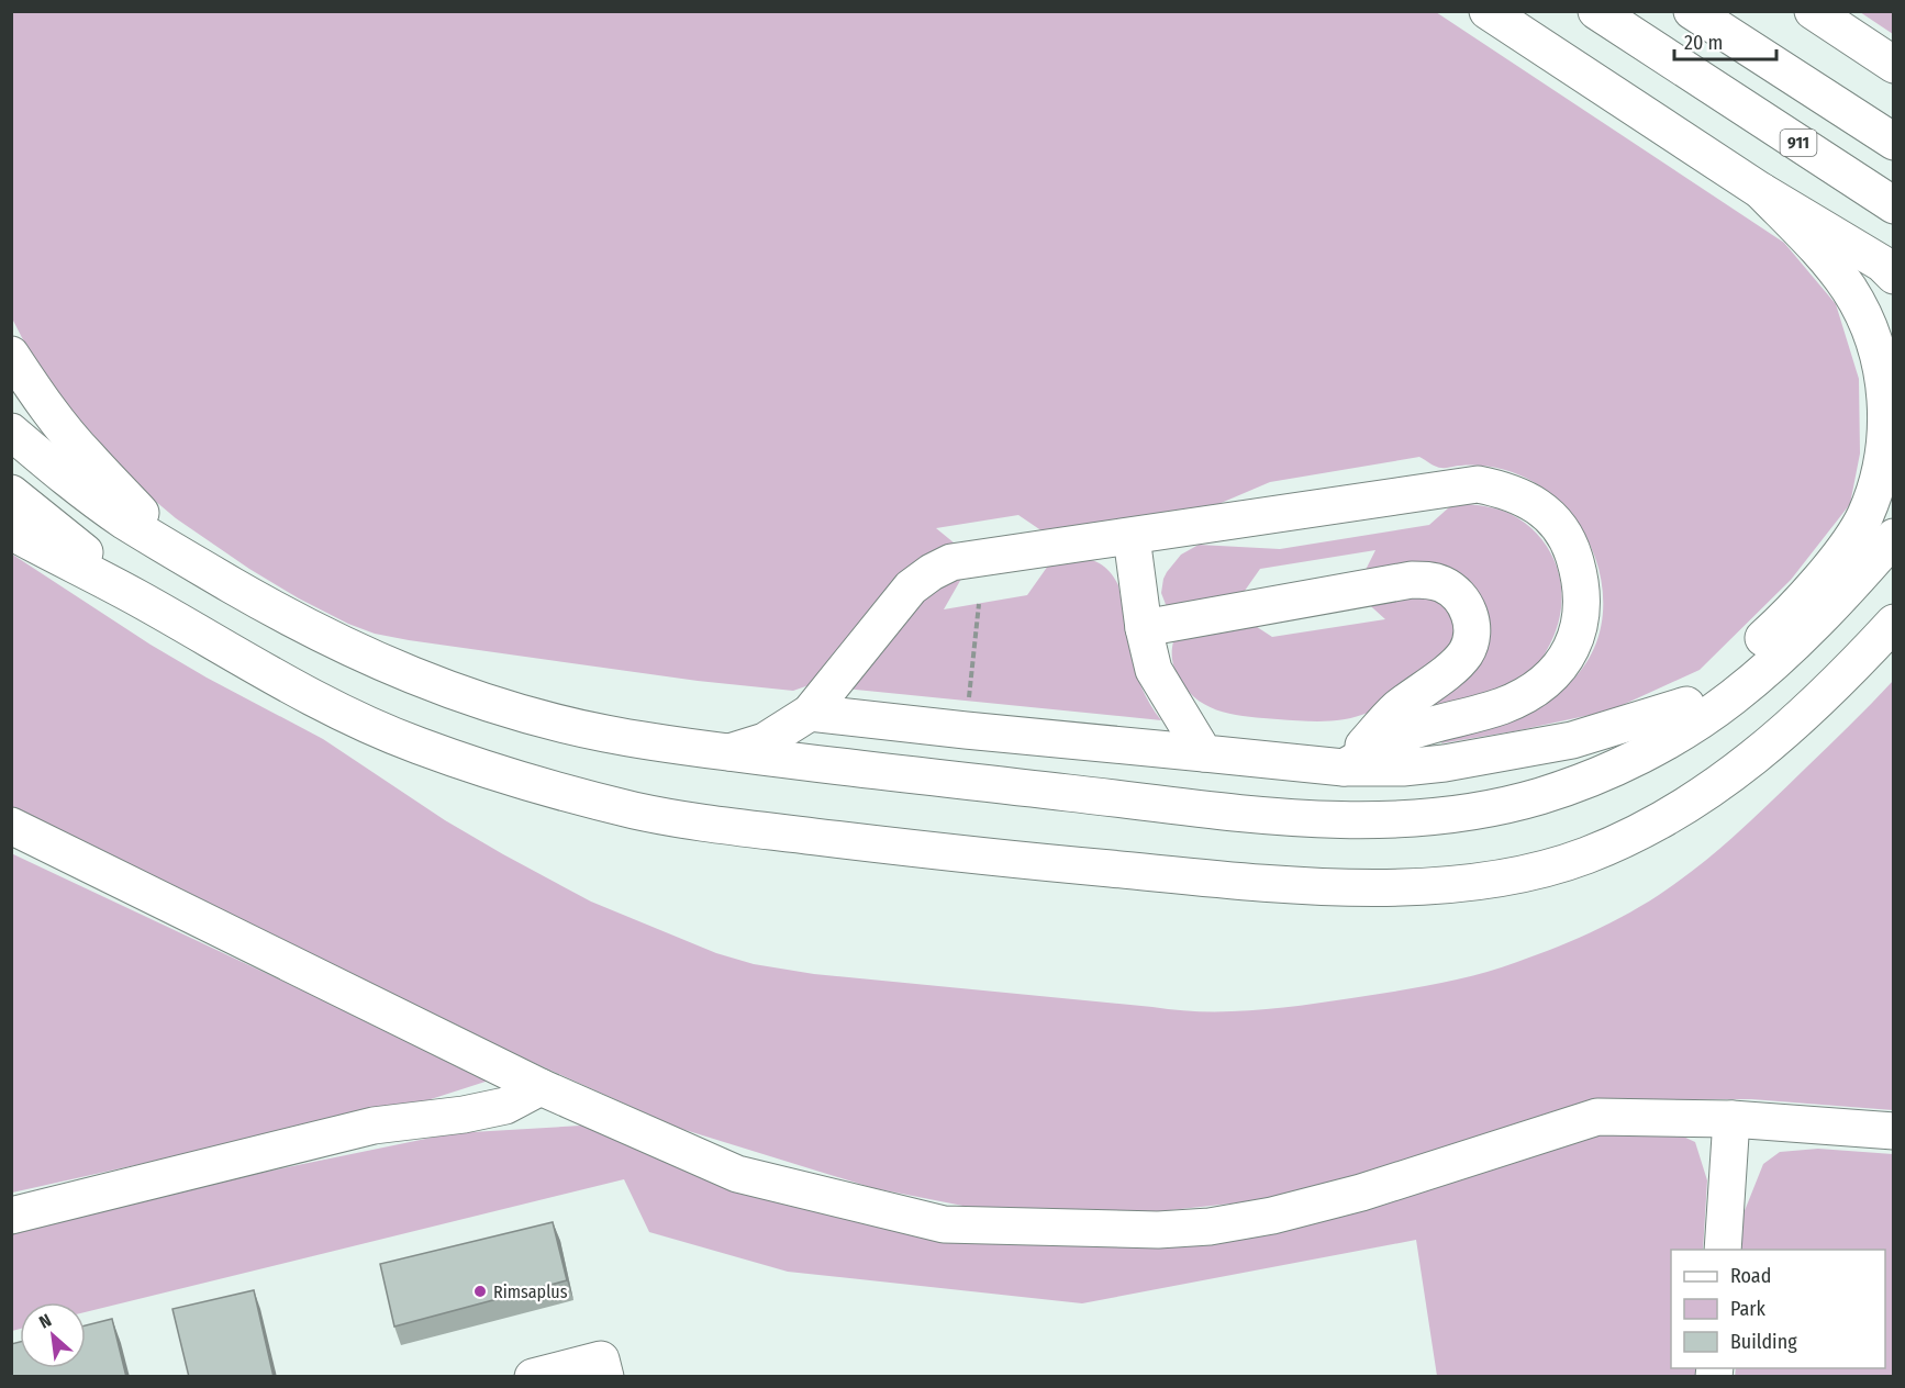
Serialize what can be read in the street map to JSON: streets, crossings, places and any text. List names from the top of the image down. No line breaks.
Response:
{"streets":{"main road":["911"]},"places":["Rimsaplus"],"legend":["Road","Park","Building"],"scale_bar":"20 m","north":"top left"}
